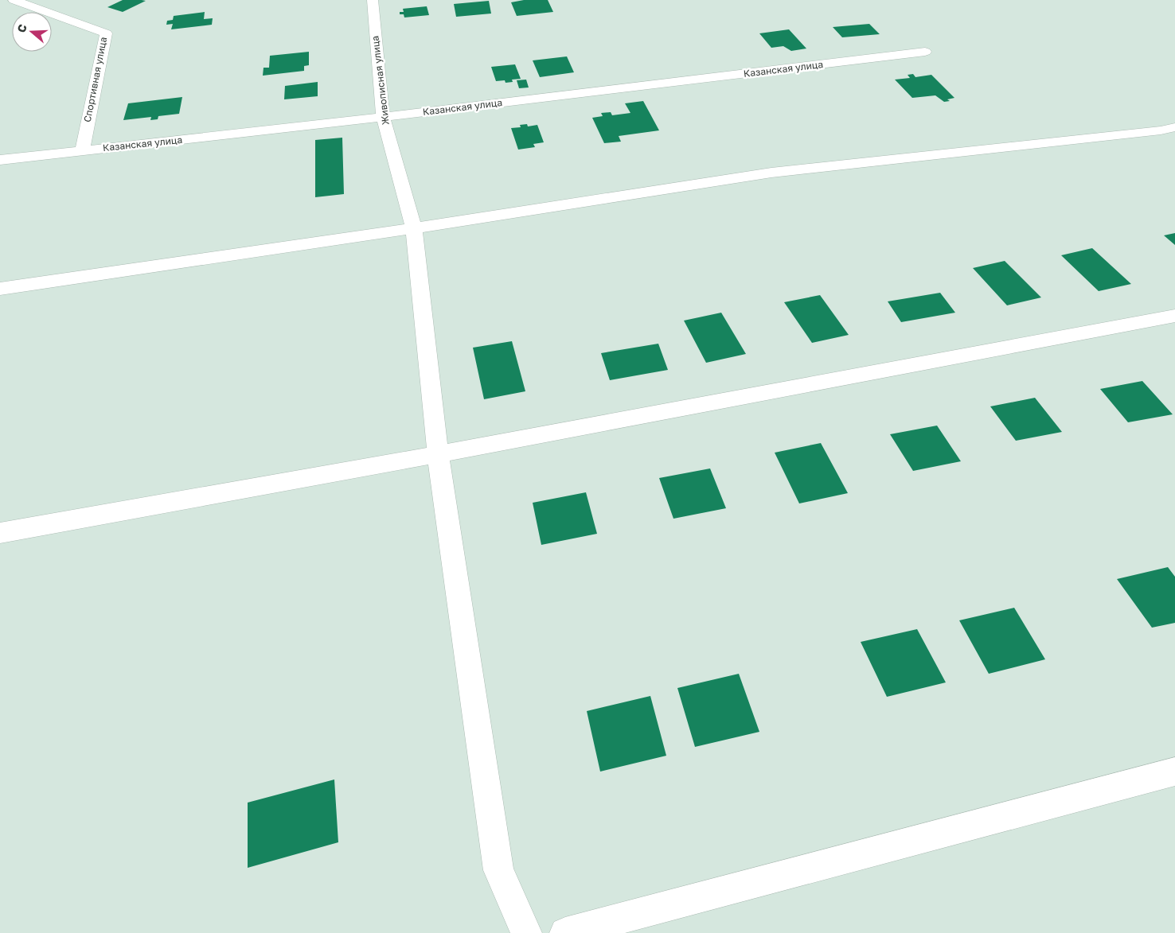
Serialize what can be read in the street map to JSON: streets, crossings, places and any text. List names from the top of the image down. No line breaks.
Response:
{"streets":{"street":["Казанская улица","Спортивная улица","Живописная улица"]},"crossings":[["Казанская улица","Спортивная улица"],["Казанская улица","Живописная улица"]],"north":"left"}
